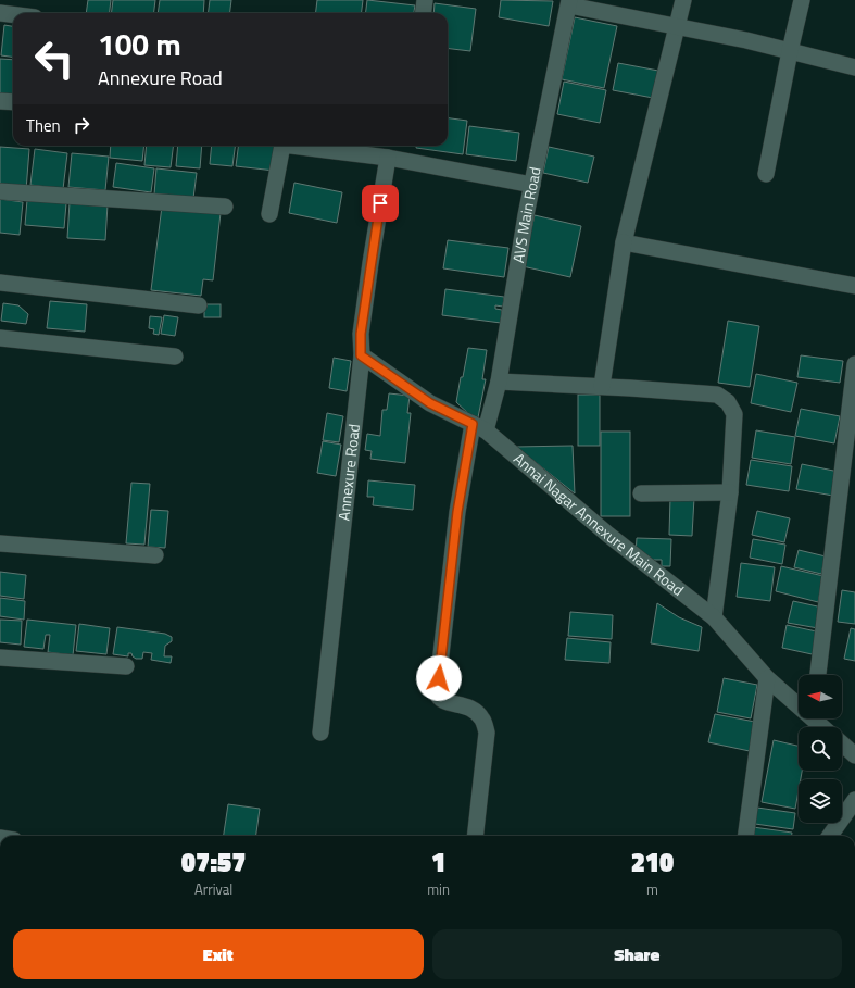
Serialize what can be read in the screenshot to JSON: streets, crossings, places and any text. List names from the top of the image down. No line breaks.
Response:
{"streets":{"street":["AVS Main Road","Annexure Road","Annai Nagar Annexure Main Road"]},"crossings":[["AVS Main Road","Annai Nagar Annexure Main Road"]],"north":"left","page":{"turn":["100 m","Annexure Road"],"then":"Then","eta":["07:57","Arrival","1","min","210","m"],"buttons":["Exit","Share"]}}
